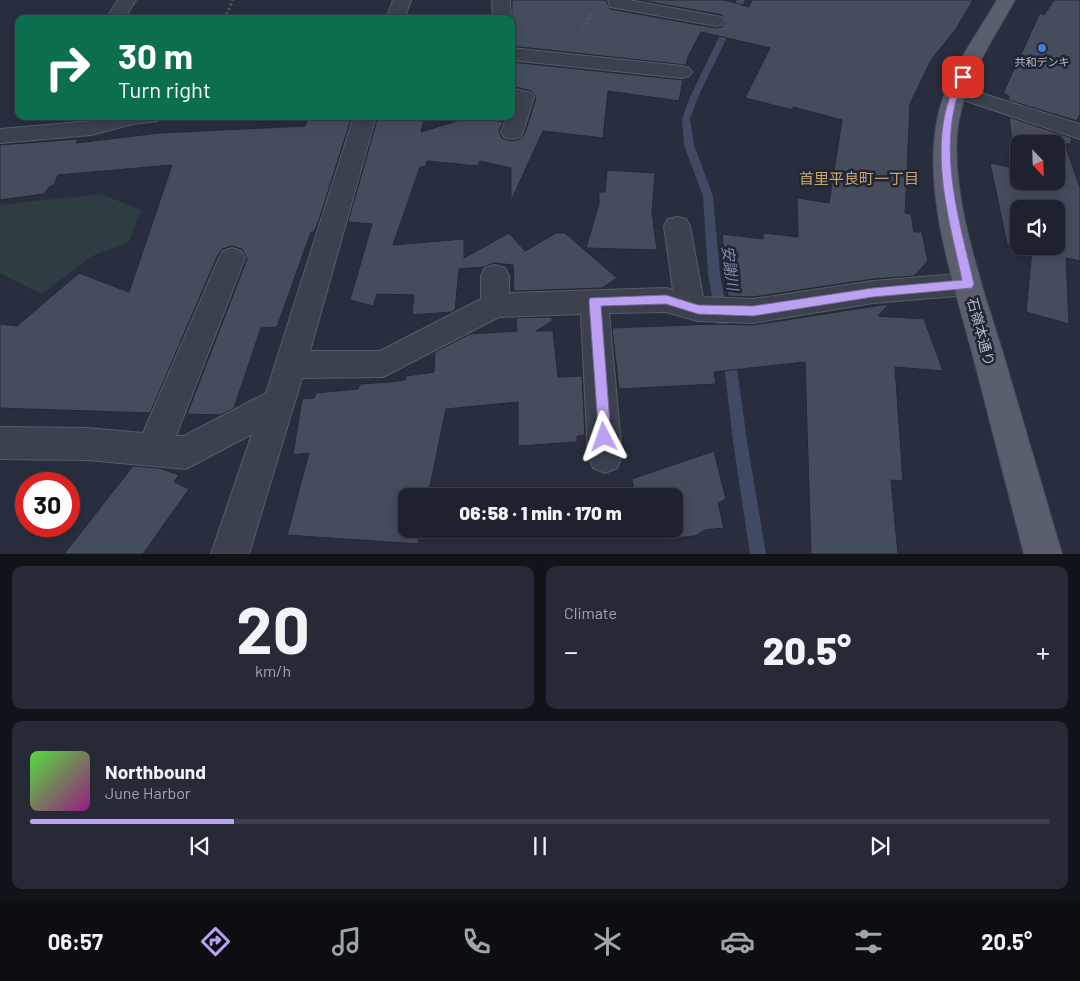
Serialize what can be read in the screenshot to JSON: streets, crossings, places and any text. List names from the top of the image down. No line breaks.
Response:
{"streets":{"main road":["石嶺本通り"]},"districts":["首里平良町一丁目"],"water":["安謝川"],"places":["共和デンキ"],"north":"bottom right","page":{"turn":["30 m","Turn right"],"limit":"30","trip":"06:58 · 1 min · 170 m","tile":[["20","km/h"],"Climate"],"heat":["−","20.5°","+"],"song":["Northbound","June Harbor"],"tabs":["06:57","20.5°"]}}
